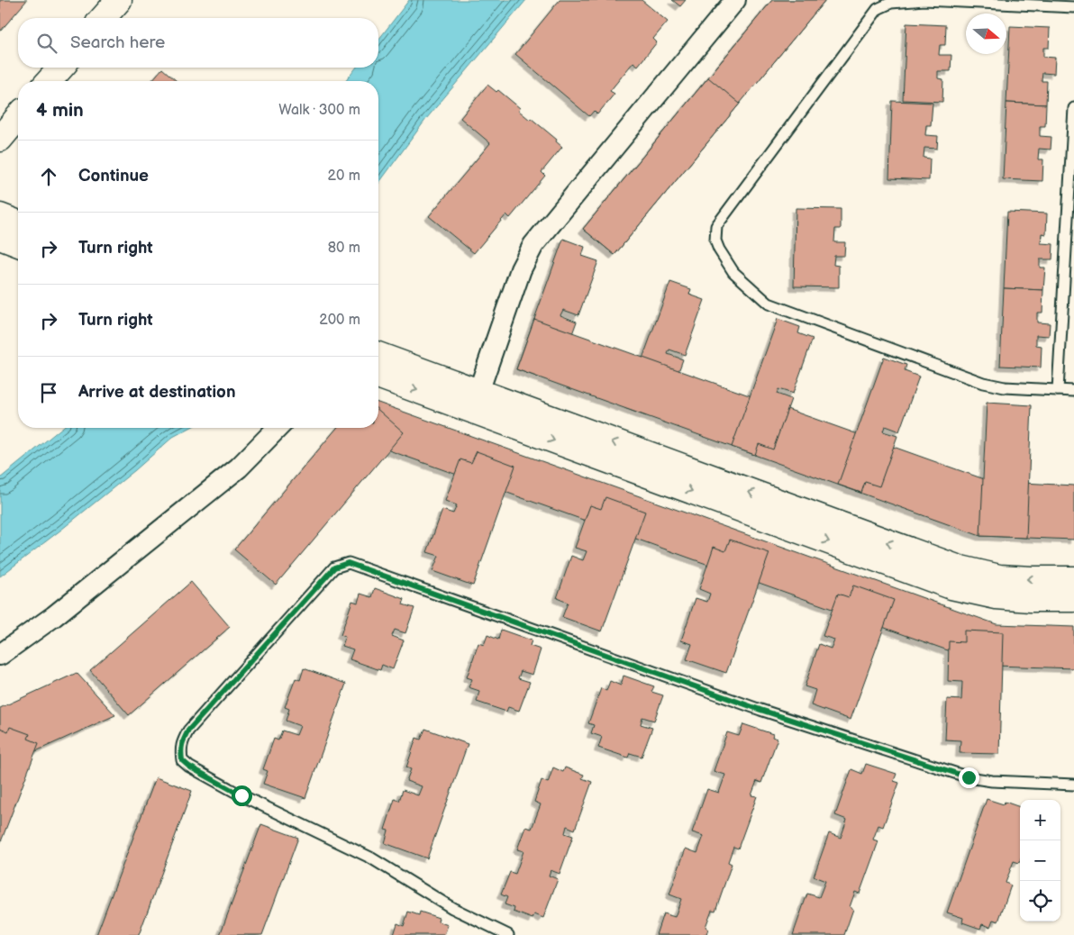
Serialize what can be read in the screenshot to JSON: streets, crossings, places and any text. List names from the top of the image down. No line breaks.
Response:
{"north":"right","page":{"search":"Search here","heading":["4 min","Walk · 300 m"],"list":[["Continue","20 m"],["Turn right","80 m"],["Turn right","200 m"],"Arrive at destination"],"map_buttons":["+","−"]}}
